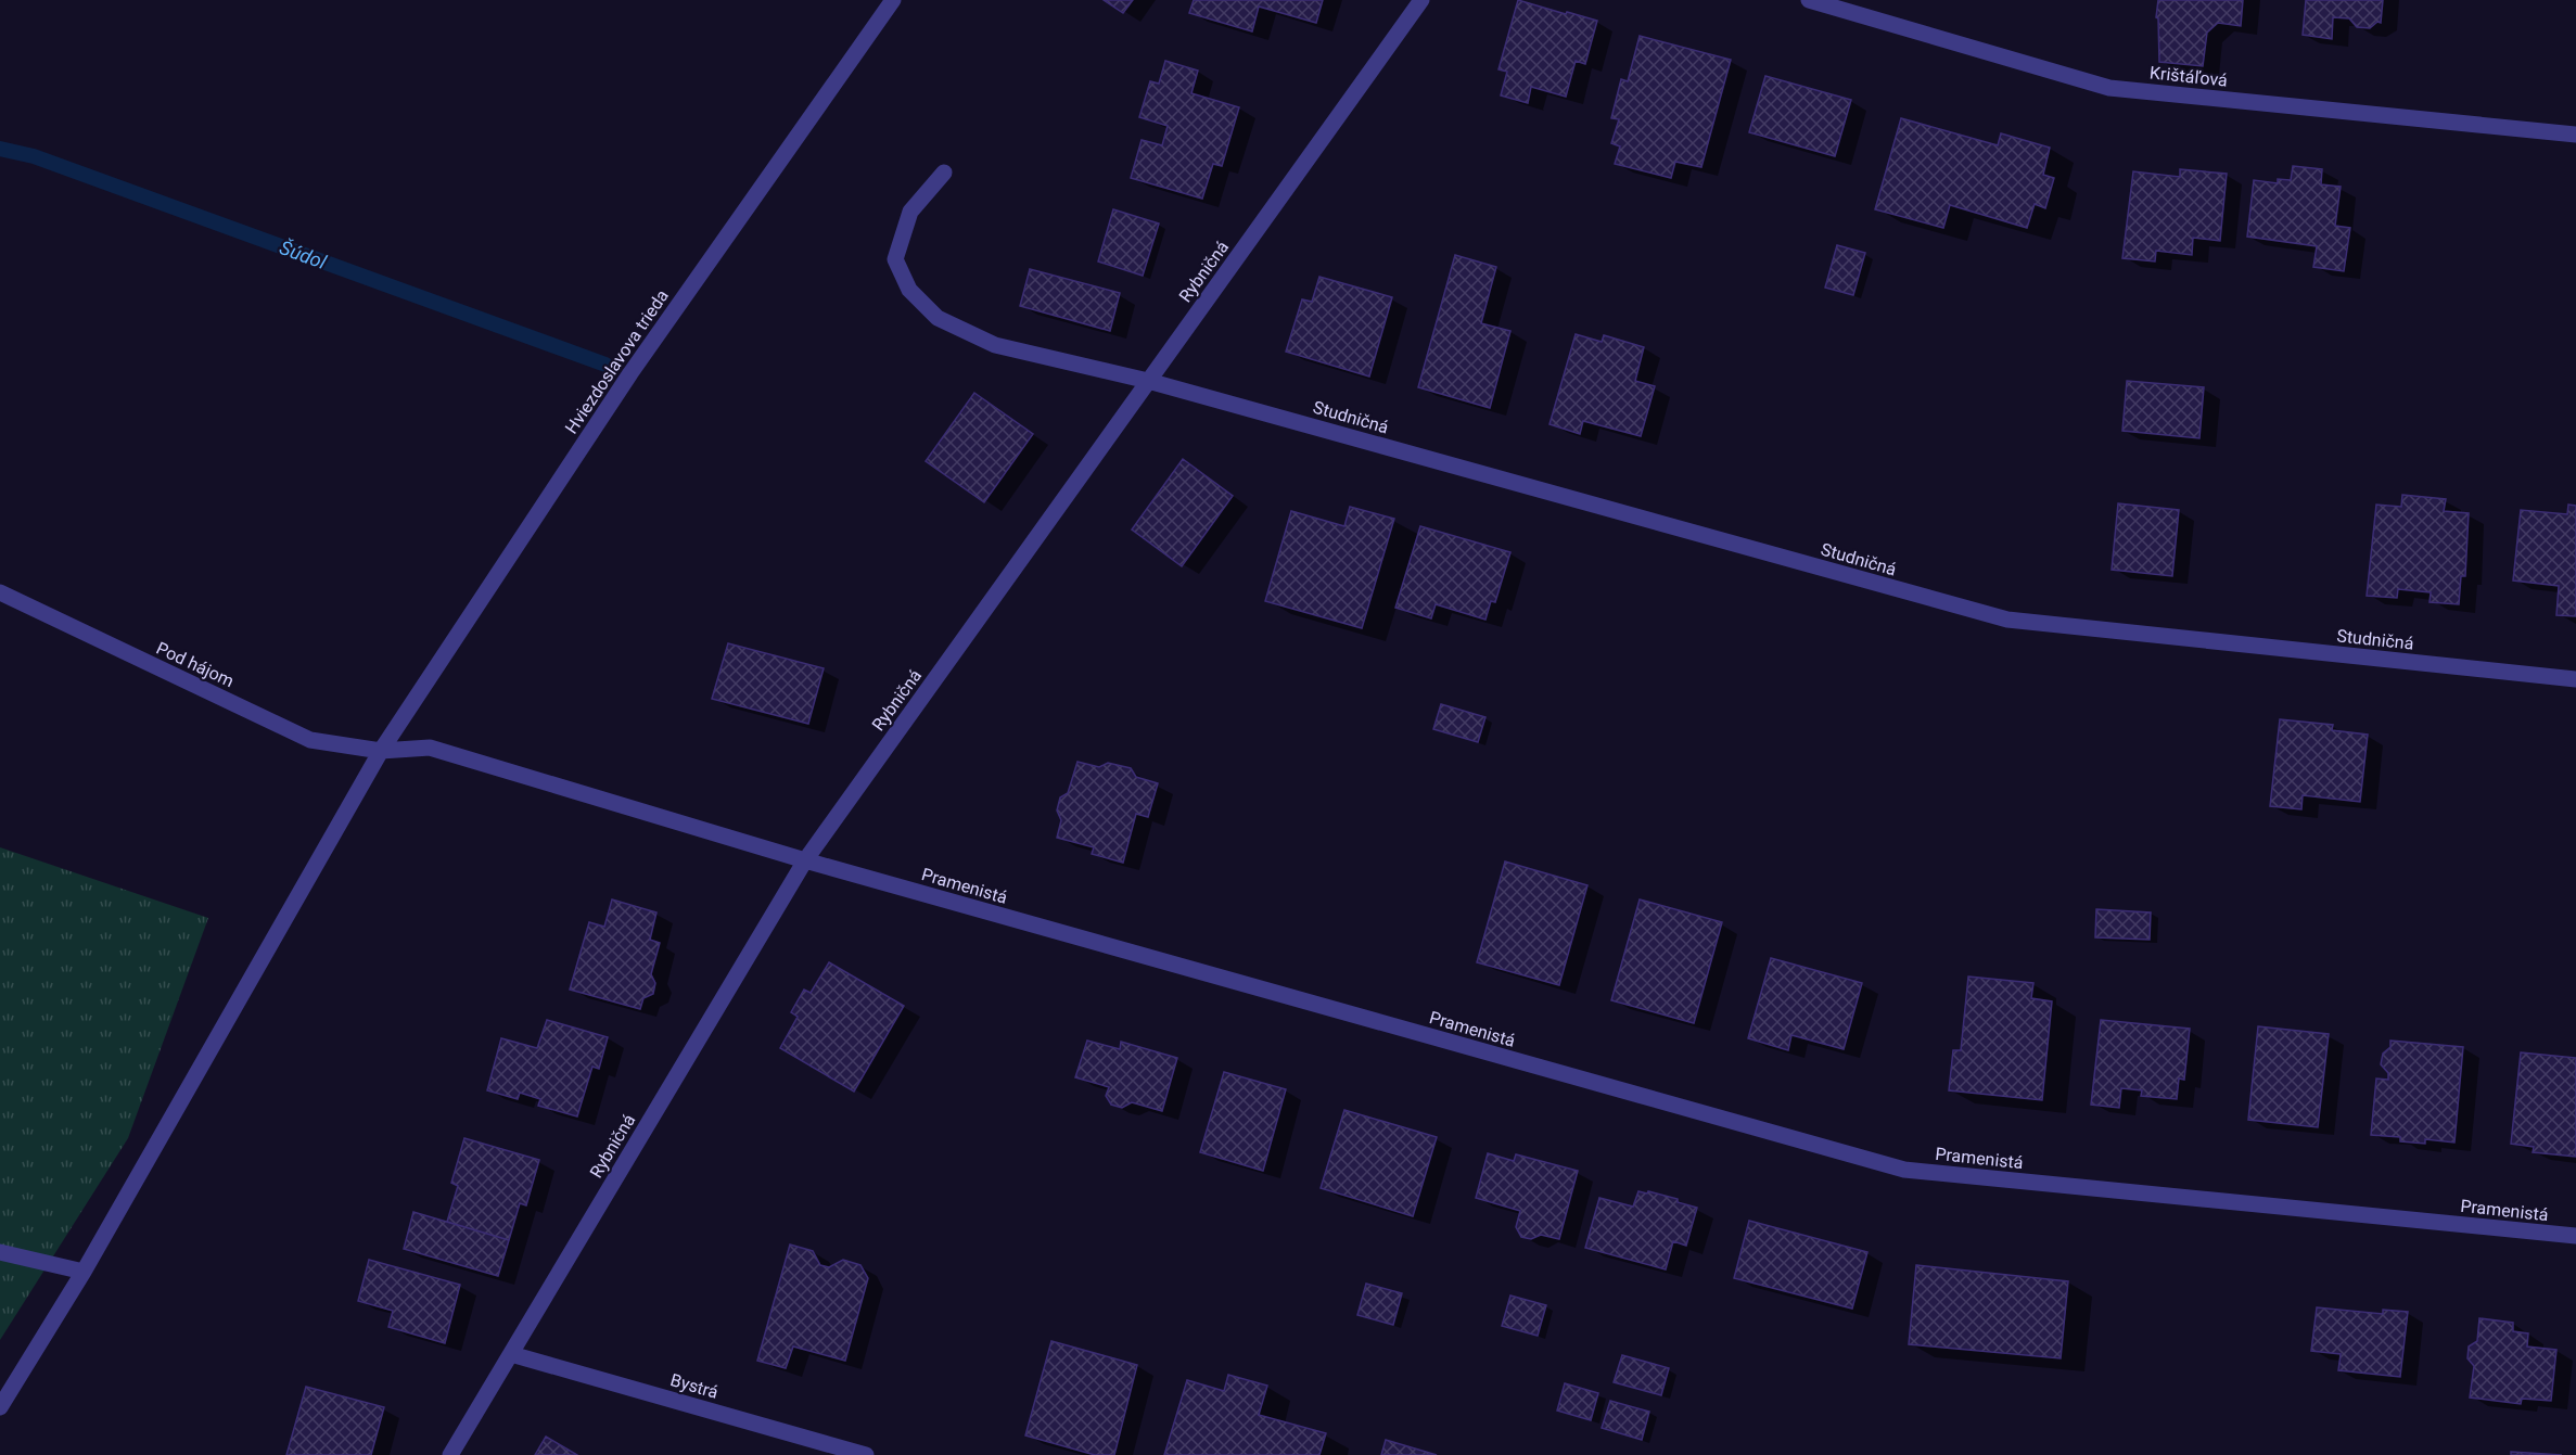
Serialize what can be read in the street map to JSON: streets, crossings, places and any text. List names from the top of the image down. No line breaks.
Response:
{"streets":{"street":["Krištáľová","Rybničná","Hviezdoslavova trieda","Studničná","Pod hájom","Pramenistá","Bystrá"]},"crossings":[["Rybničná","Studničná"],["Rybničná","Pramenistá"],["Rybničná","Bystrá"],["Hviezdoslavova trieda","Pod hájom"],["Hviezdoslavova trieda","Pramenistá"],["Pod hájom","Pramenistá"]],"water":["Šúdol"]}
